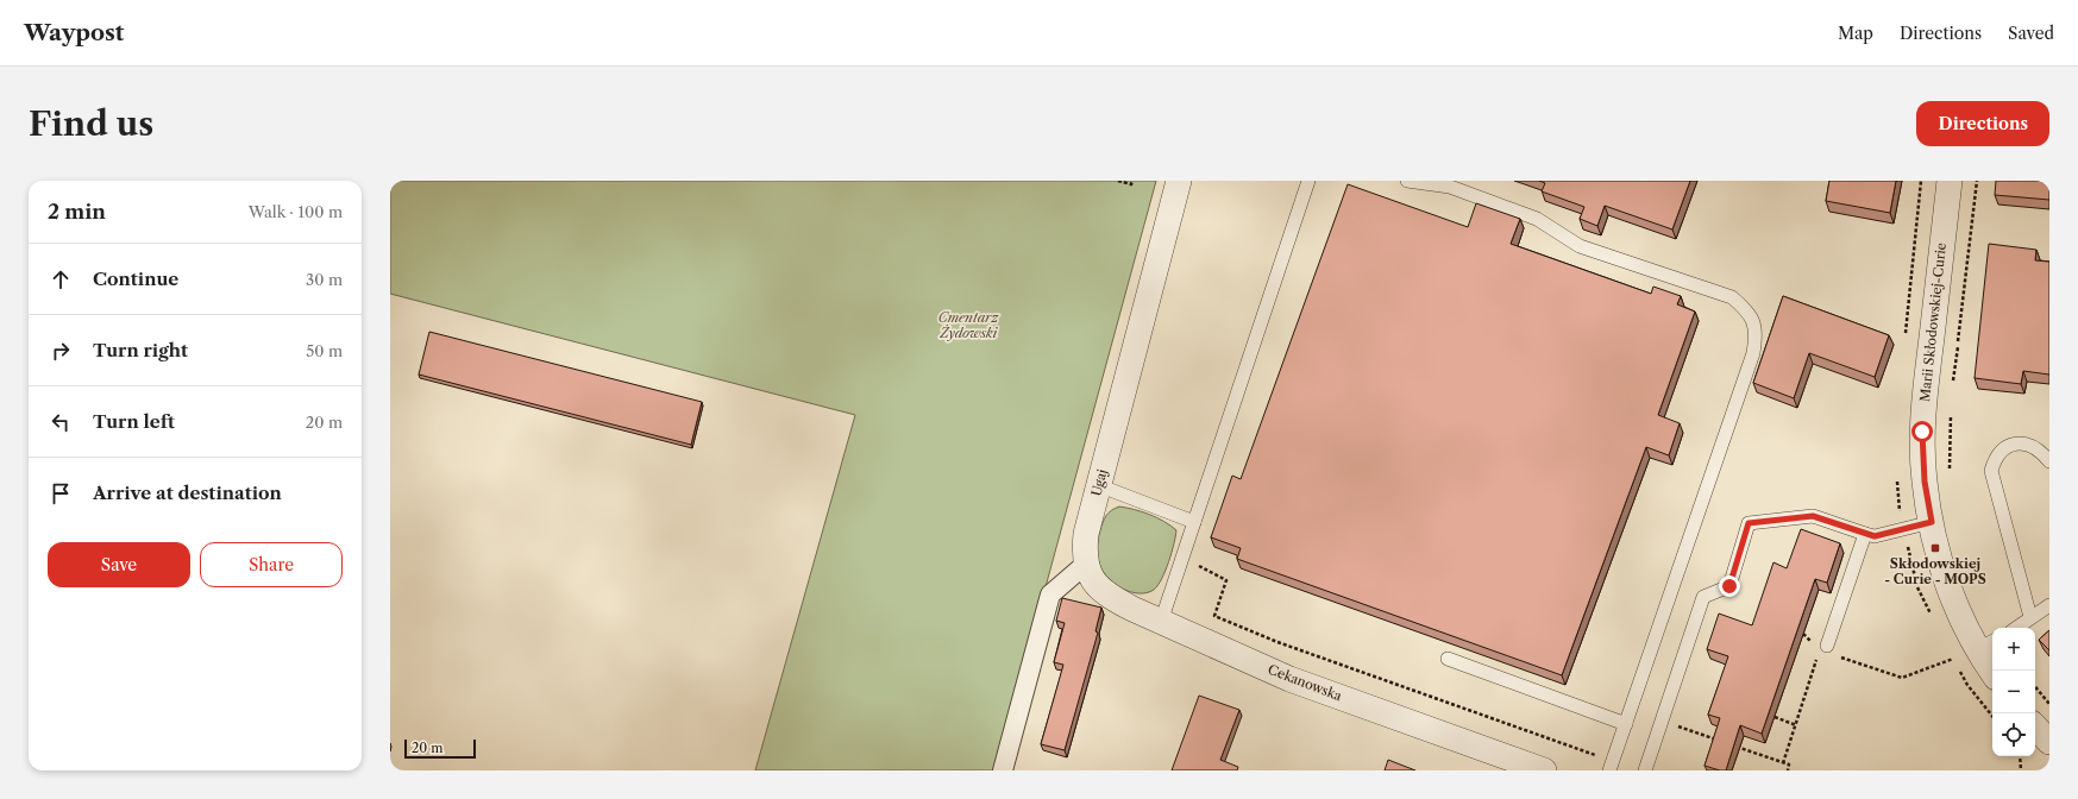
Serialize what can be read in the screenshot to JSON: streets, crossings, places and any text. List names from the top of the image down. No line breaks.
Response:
{"streets":{"street":["Marii Skłodowskiej-Curie","Ugaj","Cekanowska"]},"crossings":[["Ugaj","Cekanowska"]],"parks":["Cmentarz Żydowski"],"places":{"transit":["Skłodowskiej - Curie - MOPS"]},"scale_bar":"20 m","page":{"header":"Waypost","nav":["Map","Directions","Saved"],"buttons":["Directions",["Save","Share"]],"title":"Find us","heading":["2 min","Walk · 100 m"],"list":[["Continue","30 m"],["Turn right","50 m"],["Turn left","20 m"],"Arrive at destination"],"map_buttons":["+","−"],"scale":"20 m"}}
